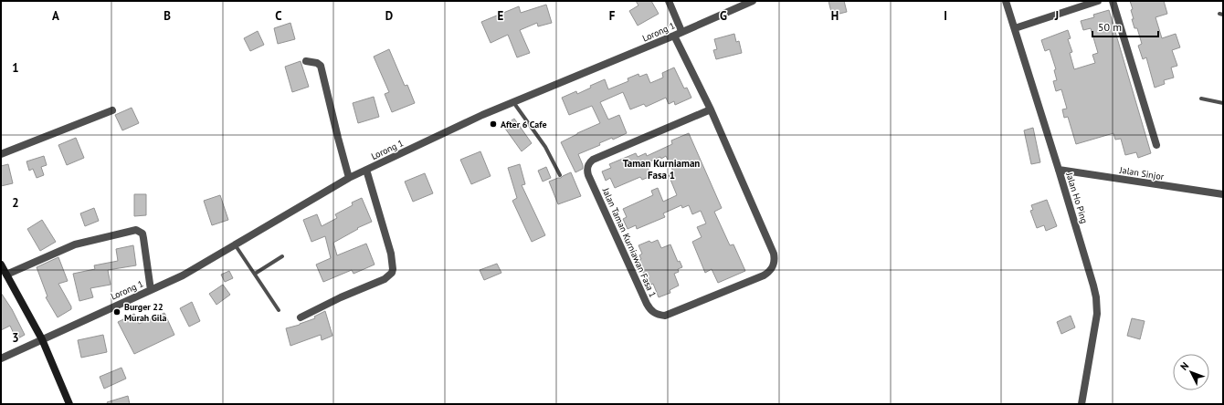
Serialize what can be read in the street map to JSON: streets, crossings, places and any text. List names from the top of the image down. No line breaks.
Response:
{"streets":{"street":["Lorong 1","Jalan Sinjor","Jalan Ho Ping","Jalan Taman Kurniawan Fasa 1"]},"crossings":[["Lorong 1","Jalan Taman Kurniawan Fasa 1"],["Jalan Sinjor","Jalan Ho Ping"]],"districts":["Taman Kurniaman Fasa 1"],"places":["After 6 Cafe","Burger 22 Murah Gila"],"scale_bar":"50 m","north":"top left","grid":{"columns":["A","B","C","D","E","F","G","H","I","J"],"rows":["1","2","3"]}}
